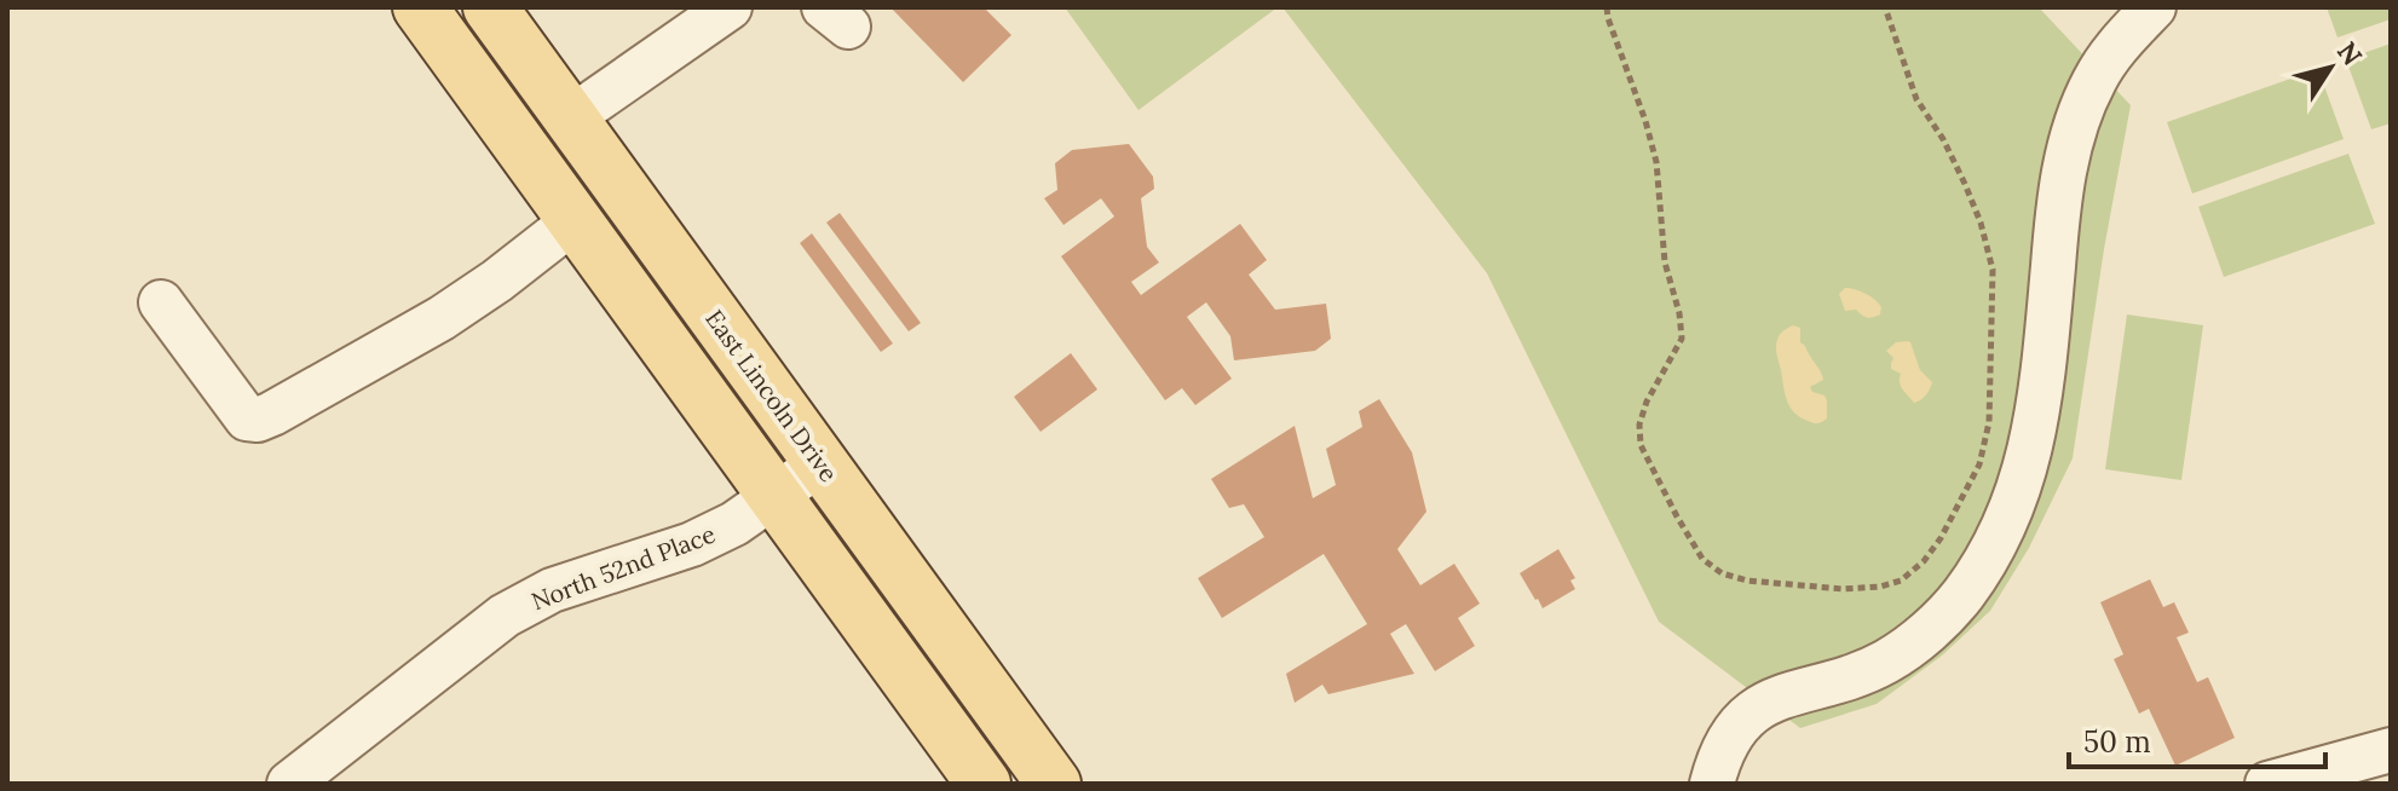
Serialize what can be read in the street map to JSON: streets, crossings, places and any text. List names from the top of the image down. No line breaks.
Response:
{"streets":{"main road":["East Lincoln Drive"],"street":["North 52nd Place"]},"crossings":[["East Lincoln Drive","North 52nd Place"]],"scale_bar":"50 m","north":"top right"}
